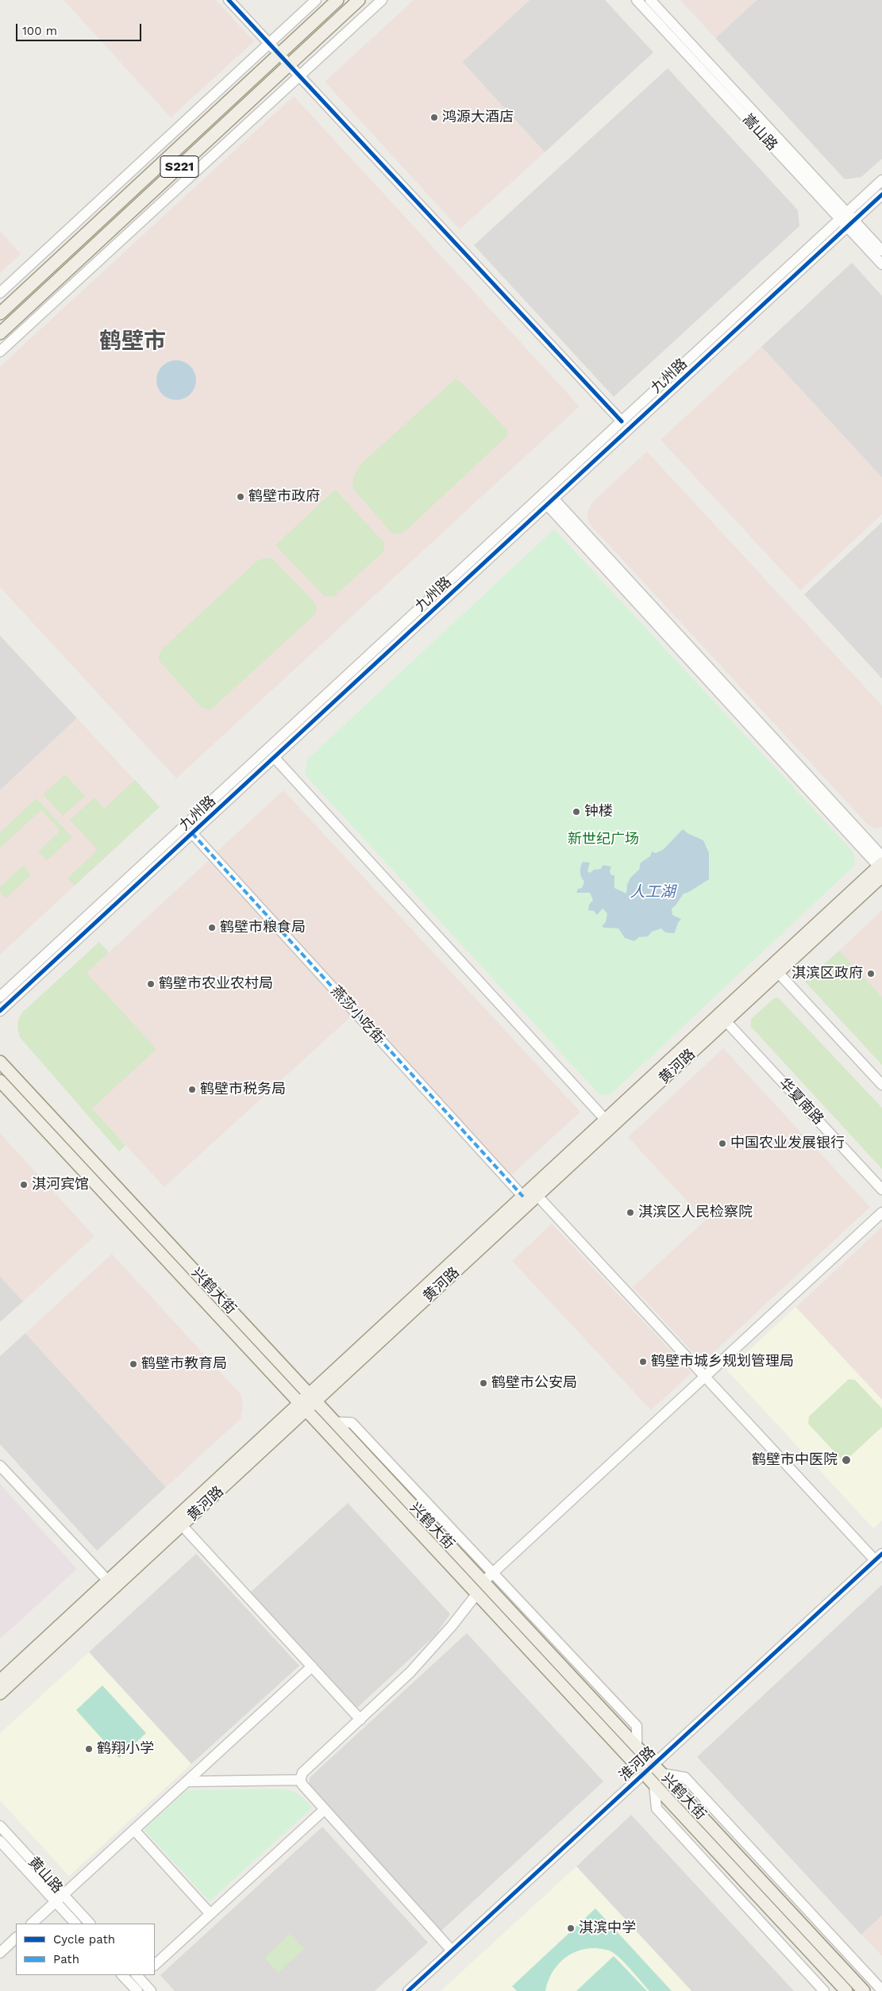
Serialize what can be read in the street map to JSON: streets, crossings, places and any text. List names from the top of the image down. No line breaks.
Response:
{"streets":{"main road":["S221","黄河路","兴鹤大街"],"street":["嵩山路","九州路","燕莎小吃街","华夏南路","淮河路","黄山路"]},"crossings":[["嵩山路","九州路"],["九州路","燕莎小吃街"],["燕莎小吃街","黄河路"],["黄河路","华夏南路"],["黄河路","兴鹤大街"],["兴鹤大街","淮河路"]],"districts":["鹤壁市"],"water":["人工湖"],"parks":["新世纪广场"],"places":["鸿源大酒店","鹤壁市政府","钟楼","鹤壁市粮食局","淇滨区政府","鹤壁市农业农村局","鹤壁市税务局","中国农业发展银行","淇河宾馆","淇滨区人民检察院","鹤壁市城乡规划管理局","鹤壁市教育局","鹤壁市公安局","鹤壁市中医院","鹤翔小学","淇滨中学"],"legend":["Cycle path","Path"],"scale_bar":"100 m"}
